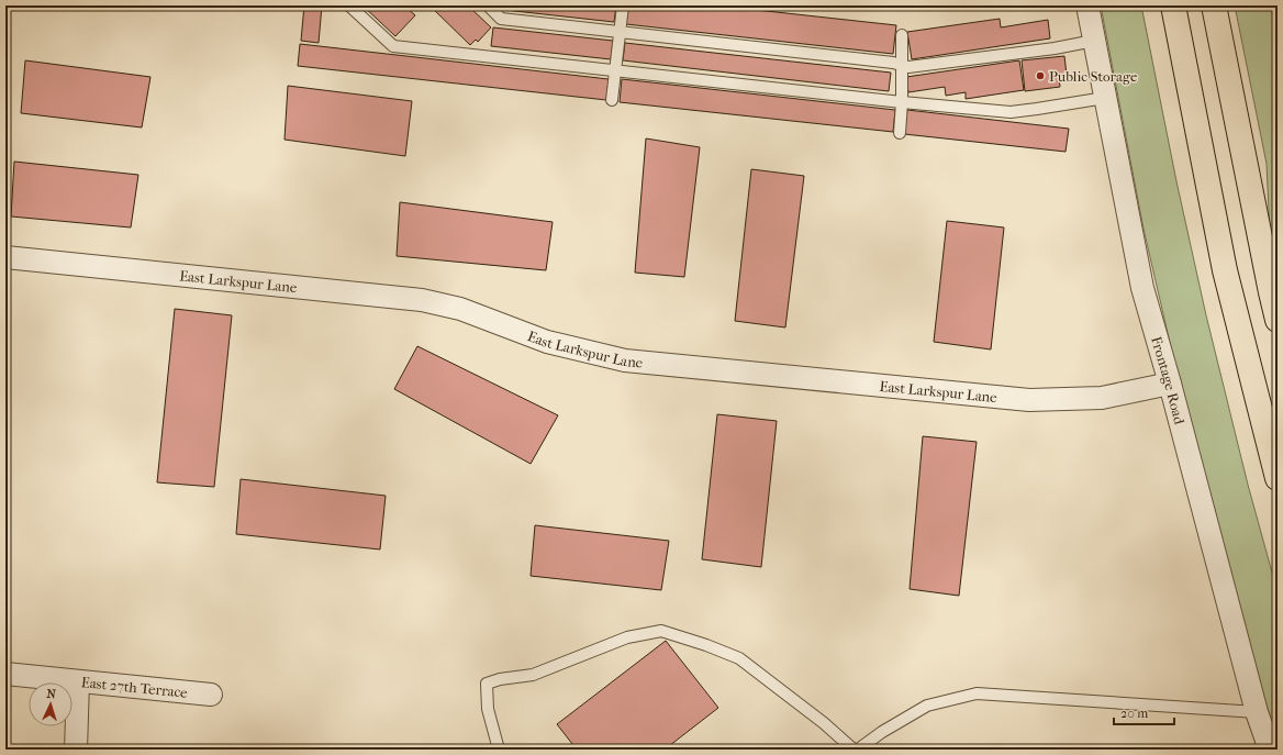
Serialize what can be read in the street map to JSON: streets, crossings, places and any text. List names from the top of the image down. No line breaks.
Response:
{"streets":{"street":["East Larkspur Lane","Frontage Road","East 27th Terrace"]},"crossings":[["East Larkspur Lane","Frontage Road"]],"places":["Public Storage"],"scale_bar":"20 m","north":"top"}
